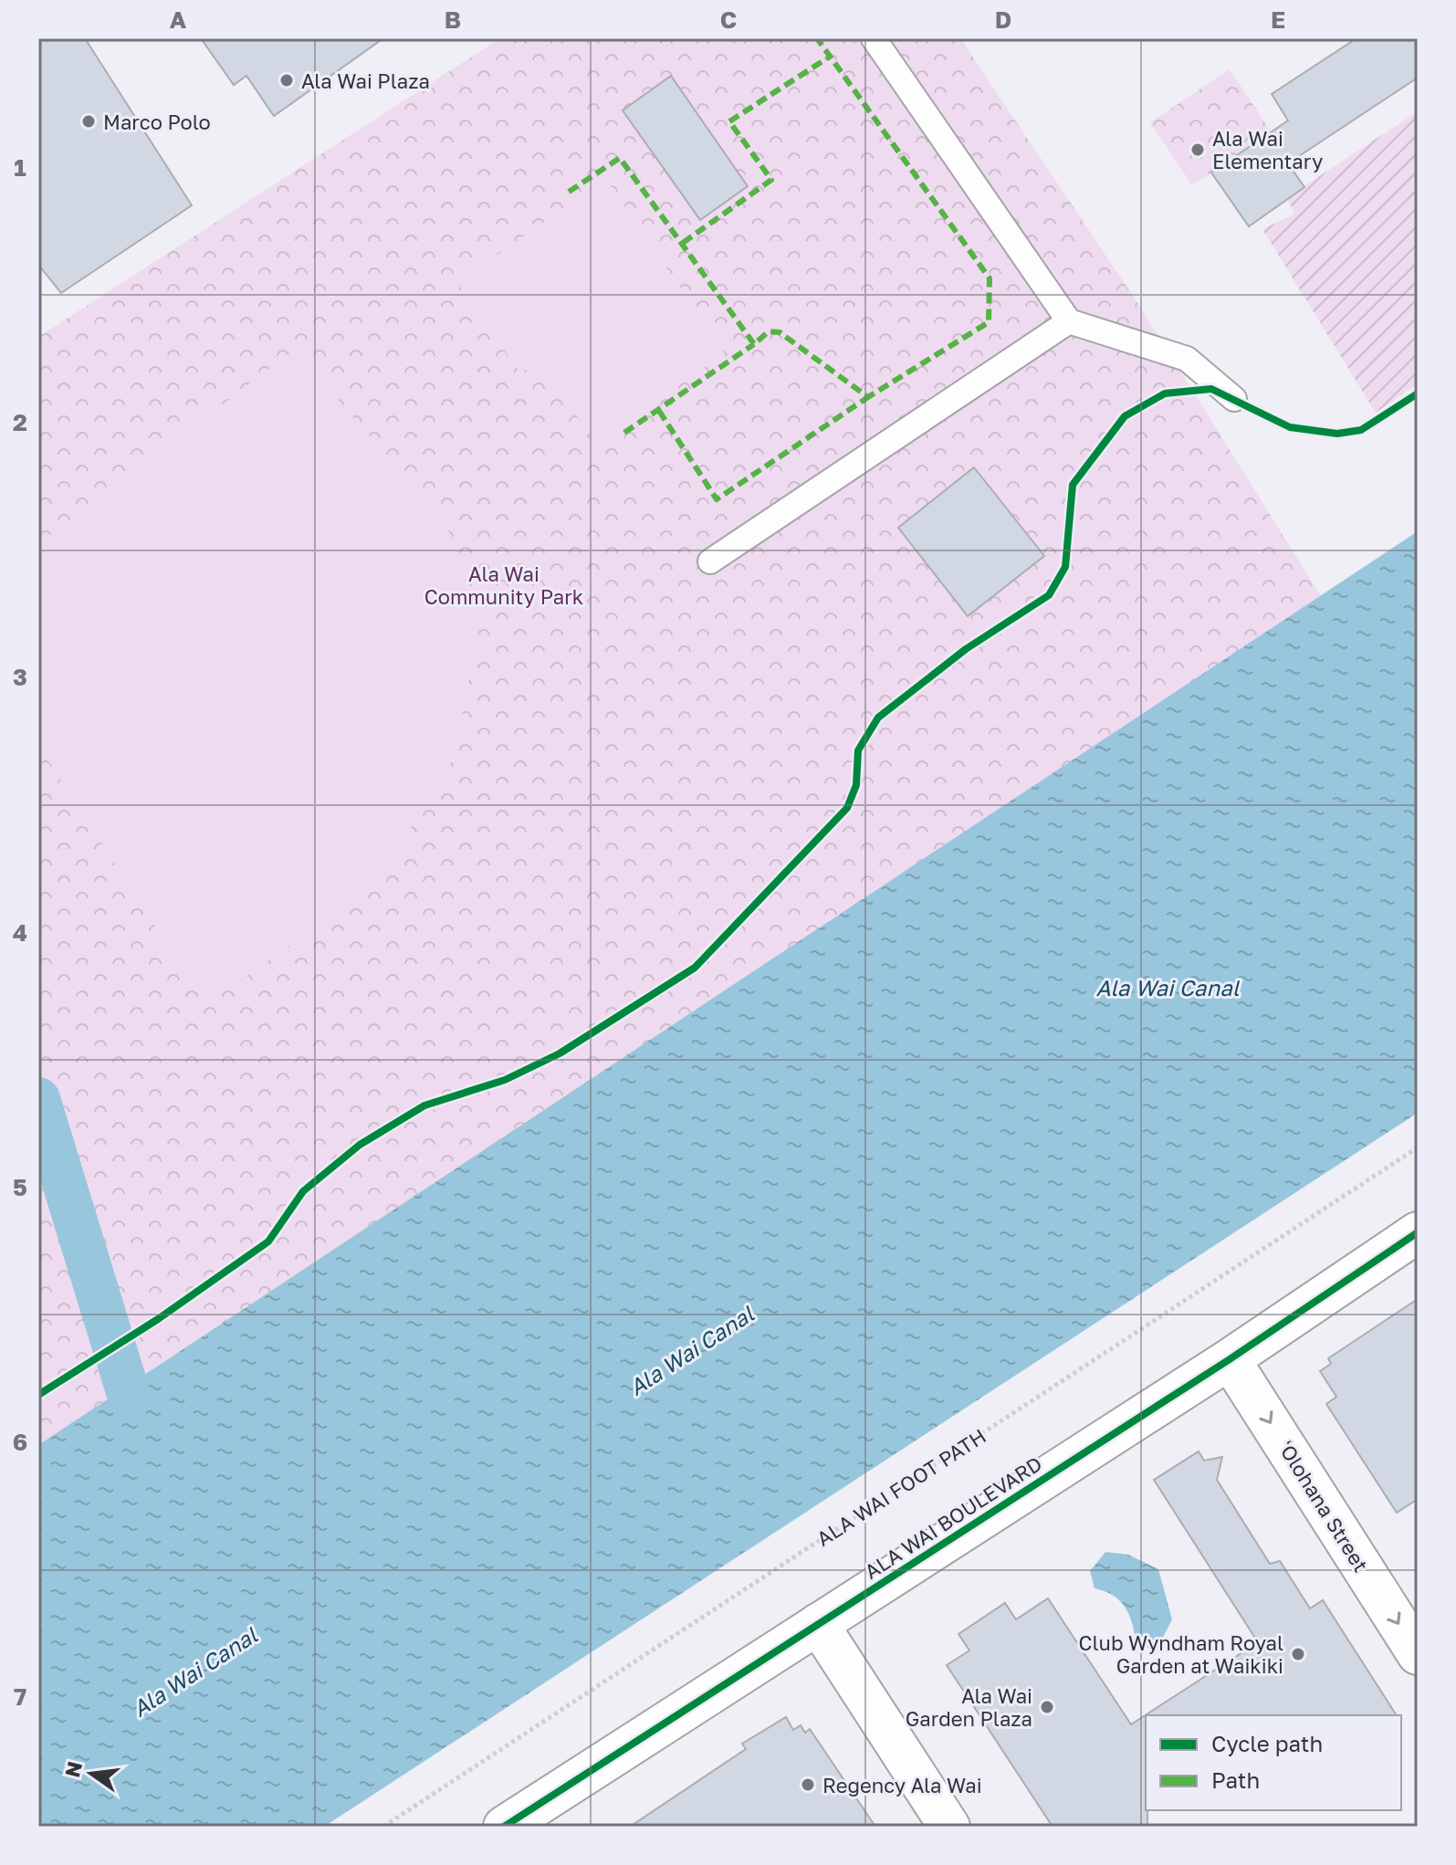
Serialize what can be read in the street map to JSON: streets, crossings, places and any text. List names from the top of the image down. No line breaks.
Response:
{"streets":{"main road":["ʻOlohana Street","ALA WAI BOULEVARD"],"path":["ALA WAI FOOT PATH"]},"crossings":[["ʻOlohana Street","ALA WAI BOULEVARD"]],"one_way":["ʻOlohana Street"],"water":["Ala Wai Canal"],"parks":["Ala Wai Community Park"],"places":["Ala Wai Plaza","Marco Polo","Ala Wai Elementary","Club Wyndham Royal Garden at Waikiki","Ala Wai Garden Plaza","Regency Ala Wai"],"legend":["Cycle path","Path"],"north":"left","grid":{"columns":["A","B","C","D","E"],"rows":["1","2","3","4","5","6","7"]}}
